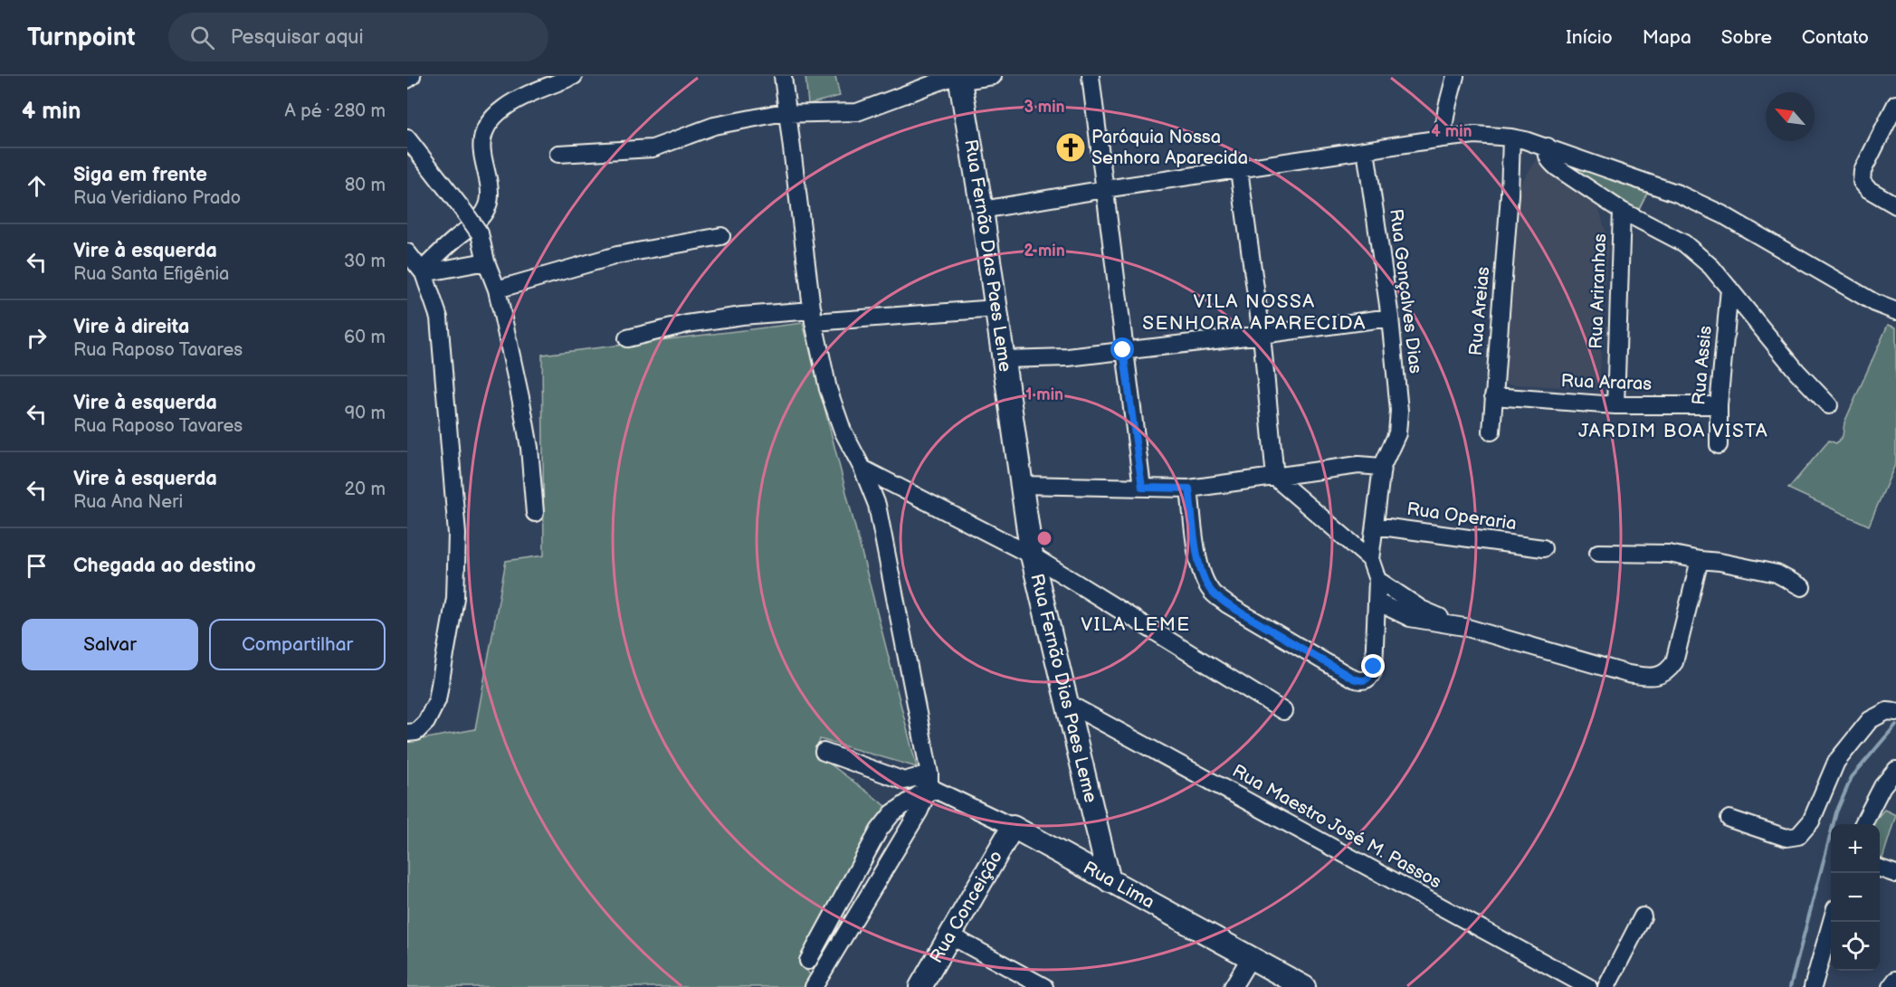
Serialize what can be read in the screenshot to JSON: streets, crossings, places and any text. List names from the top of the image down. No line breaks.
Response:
{"streets":{"main road":["Rua Fernão Dias Paes Leme","Rua Lima","Rua Conceição"],"street":["Rua Gonçalves Dias","Rua Ariranhas","Rua Areias","Rua Assis","Rua Araras","Rua Operaria","Rua Maestro José M. Passos"]},"crossings":[["Rua Fernão Dias Paes Leme","Rua Maestro José M. Passos"],["Rua Fernão Dias Paes Leme","Rua Lima"],["Rua Gonçalves Dias","Rua Operaria"],["Rua Ariranhas","Rua Araras"],["Rua Areias","Rua Araras"],["Rua Assis","Rua Araras"],["Rua Lima","Rua Conceição"]],"districts":["VILA NOSSA SENHORA APARECIDA","JARDIM BOA VISTA","VILA LEME"],"places":{"church":["Paróquia Nossa Senhora Aparecida"]},"north":"top left","page":{"header":"Turnpoint","search":"Pesquisar aqui","nav":["Início","Mapa","Sobre","Contato"],"heading":["4 min","A pé · 280 m"],"list":[["Siga em frente","Rua Veridiano Prado","80 m"],["Vire à esquerda","Rua Santa Efigênia","30 m"],["Vire à direita","Rua Raposo Tavares","60 m"],["Vire à esquerda","Rua Raposo Tavares","90 m"],["Vire à esquerda","Rua Ana Neri","20 m"],"Chegada ao destino"],"buttons":["Salvar","Compartilhar"],"map_buttons":["+","−"]},"rings":["3 min","4 min","2 min","1 min"]}
